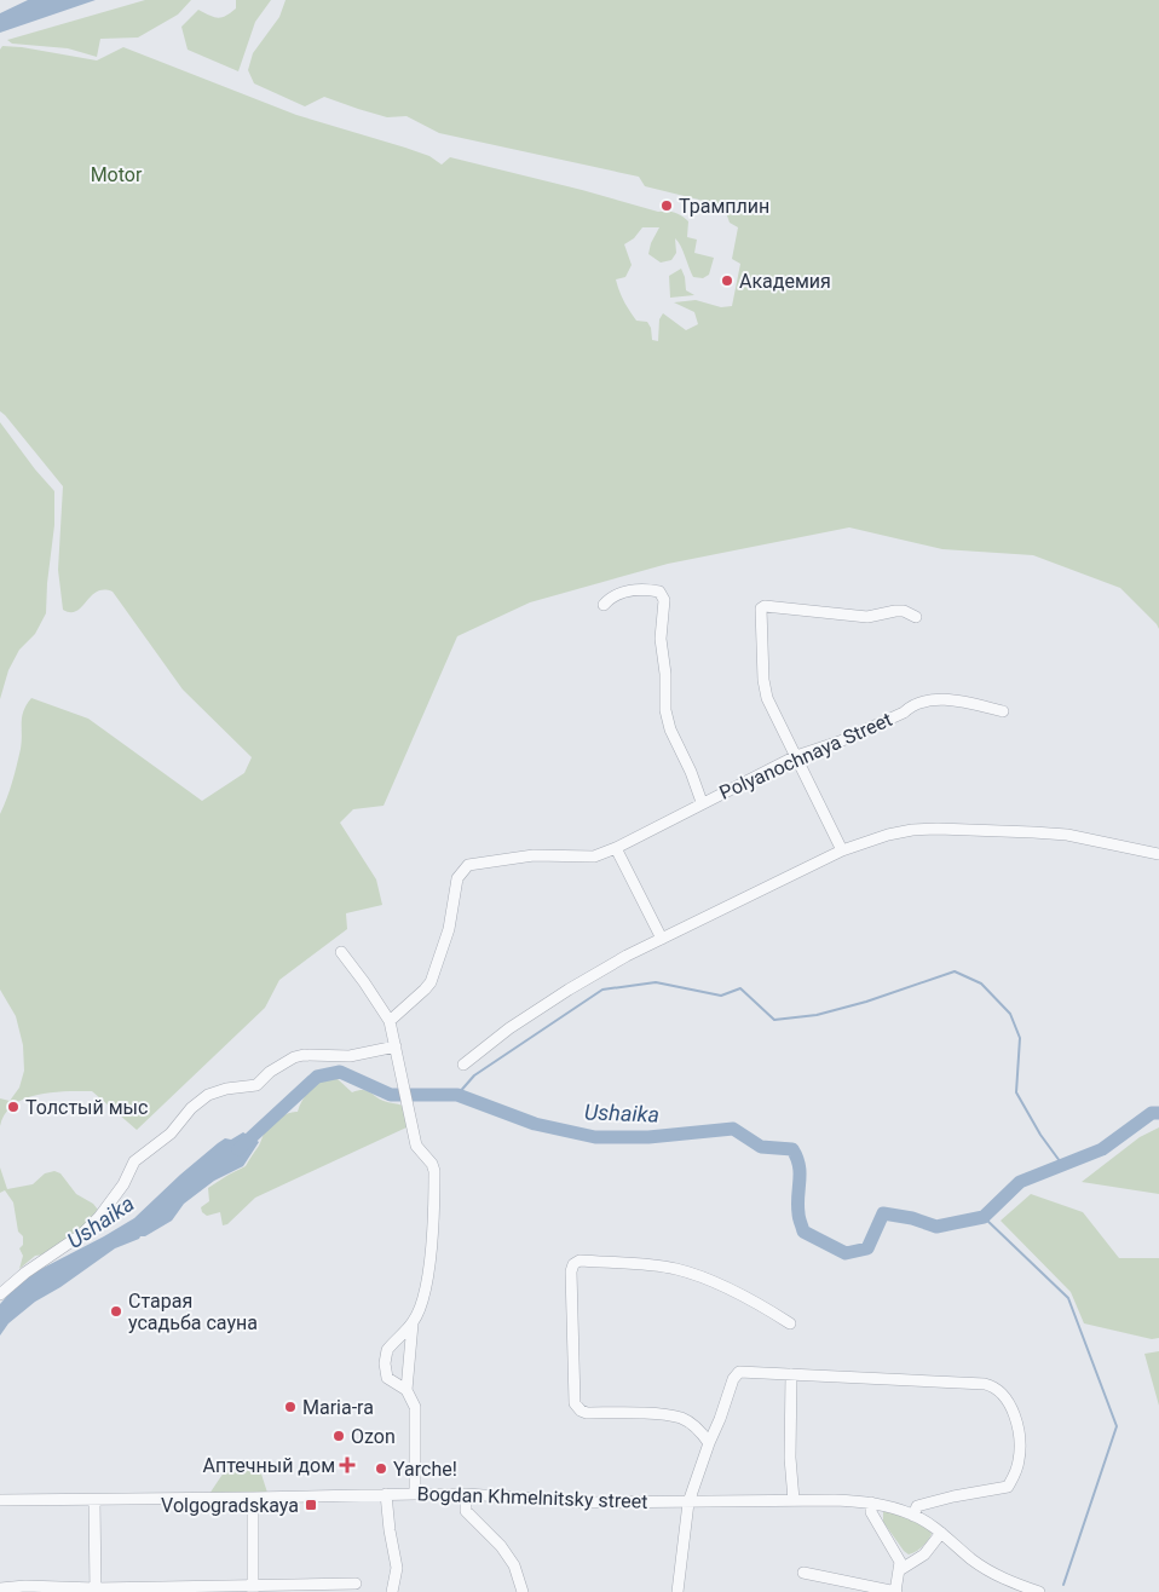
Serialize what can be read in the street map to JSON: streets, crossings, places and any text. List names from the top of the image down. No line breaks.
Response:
{"streets":{"street":["Polyanochnaya Street","Bogdan Khmelnitsky street"]},"water":["Ushaika"],"parks":["Motor"],"places":{"other":["Трамплин","Академия","Толстый мыс","Старая усадьба сауна","Maria-ra","Ozon","Yarche!"],"health":["Аптечный дом"],"transit":["Volgogradskaya"]}}
